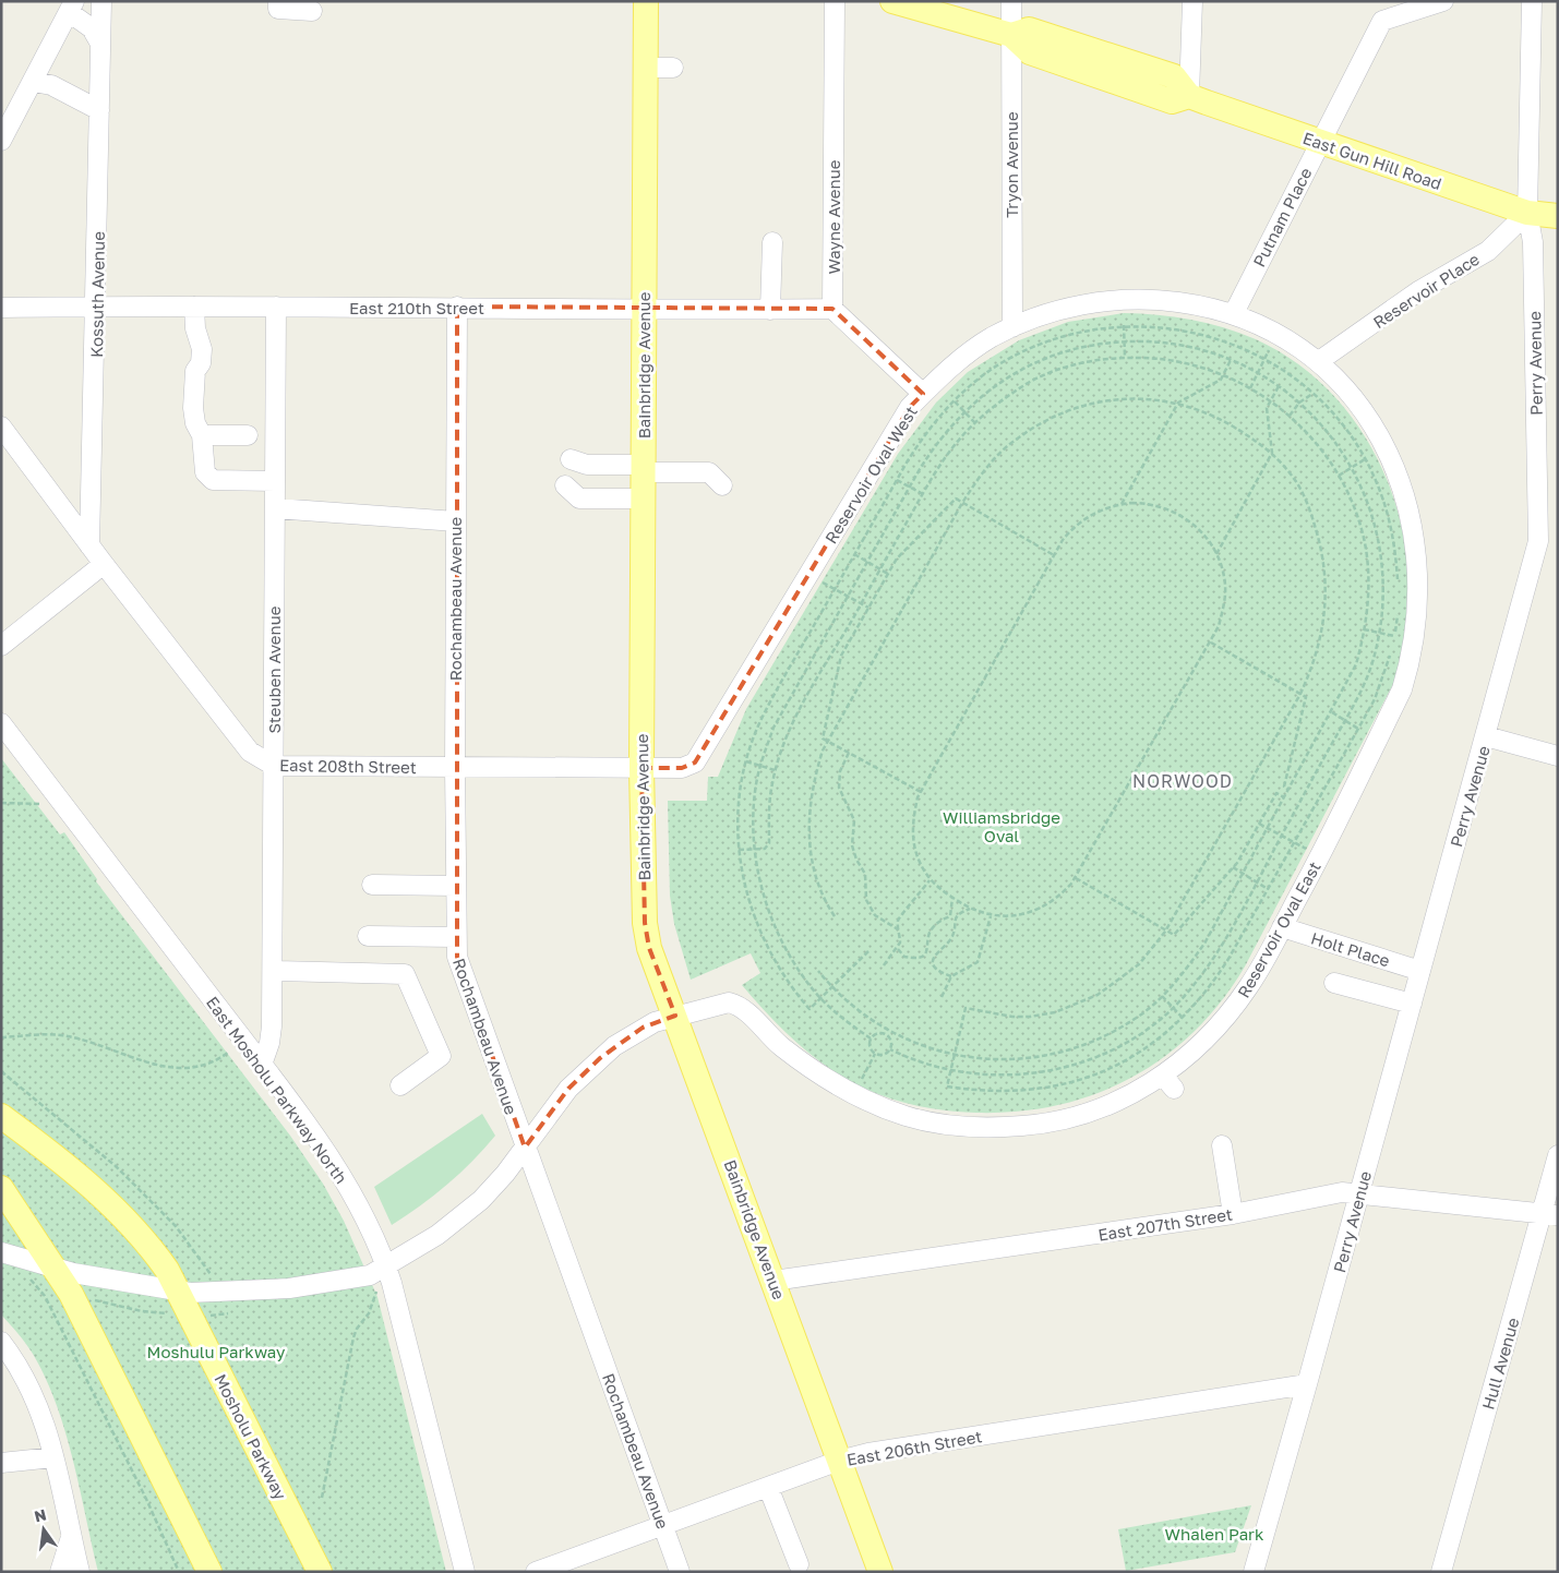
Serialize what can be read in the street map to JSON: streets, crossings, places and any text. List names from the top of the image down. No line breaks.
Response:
{"streets":{"main road":["East Gun Hill Road","Bainbridge Avenue","Mosholu Parkway"],"street":["Tryon Avenue","Wayne Avenue","Putnam Place","Reservoir Place","Kossuth Avenue","East 210th Street","Perry Avenue","Reservoir Oval West","Rochambeau Avenue","Steuben Avenue","East 208th Street","Reservoir Oval East","Holt Place","East Mosholu Parkway North","East 207th Street","Hull Avenue","East 206th Street"]},"crossings":[["East Gun Hill Road","Tryon Avenue"],["East Gun Hill Road","Putnam Place"],["East Gun Hill Road","Reservoir Place"],["East Gun Hill Road","Perry Avenue"],["Tryon Avenue","Reservoir Oval West"],["Wayne Avenue","East 210th Street"],["Putnam Place","Reservoir Oval West"],["Reservoir Place","Perry Avenue"],["Reservoir Place","Reservoir Oval West"],["Reservoir Place","Reservoir Oval East"],["Kossuth Avenue","East 210th Street"],["Kossuth Avenue","East 208th Street"],["East 210th Street","Bainbridge Avenue"],["East 210th Street","Rochambeau Avenue"],["East 210th Street","Steuben Avenue"],["Perry Avenue","Holt Place"],["Perry Avenue","East 207th Street"],["Perry Avenue","East 206th Street"],["Bainbridge Avenue","East 208th Street"],["Bainbridge Avenue","Reservoir Oval East"],["Bainbridge Avenue","East 207th Street"],["Bainbridge Avenue","East 206th Street"],["Reservoir Oval West","East 208th Street"],["Reservoir Oval West","Reservoir Oval East"],["Rochambeau Avenue","East 208th Street"],["Rochambeau Avenue","East 206th Street"],["Steuben Avenue","East 208th Street"],["Steuben Avenue","East Mosholu Parkway North"],["Reservoir Oval East","Holt Place"],["East 207th Street","Hull Avenue"]],"districts":["NORWOOD"],"parks":["Williamsbridge Oval","Moshulu Parkway","Whalen Park"],"north":"top"}
